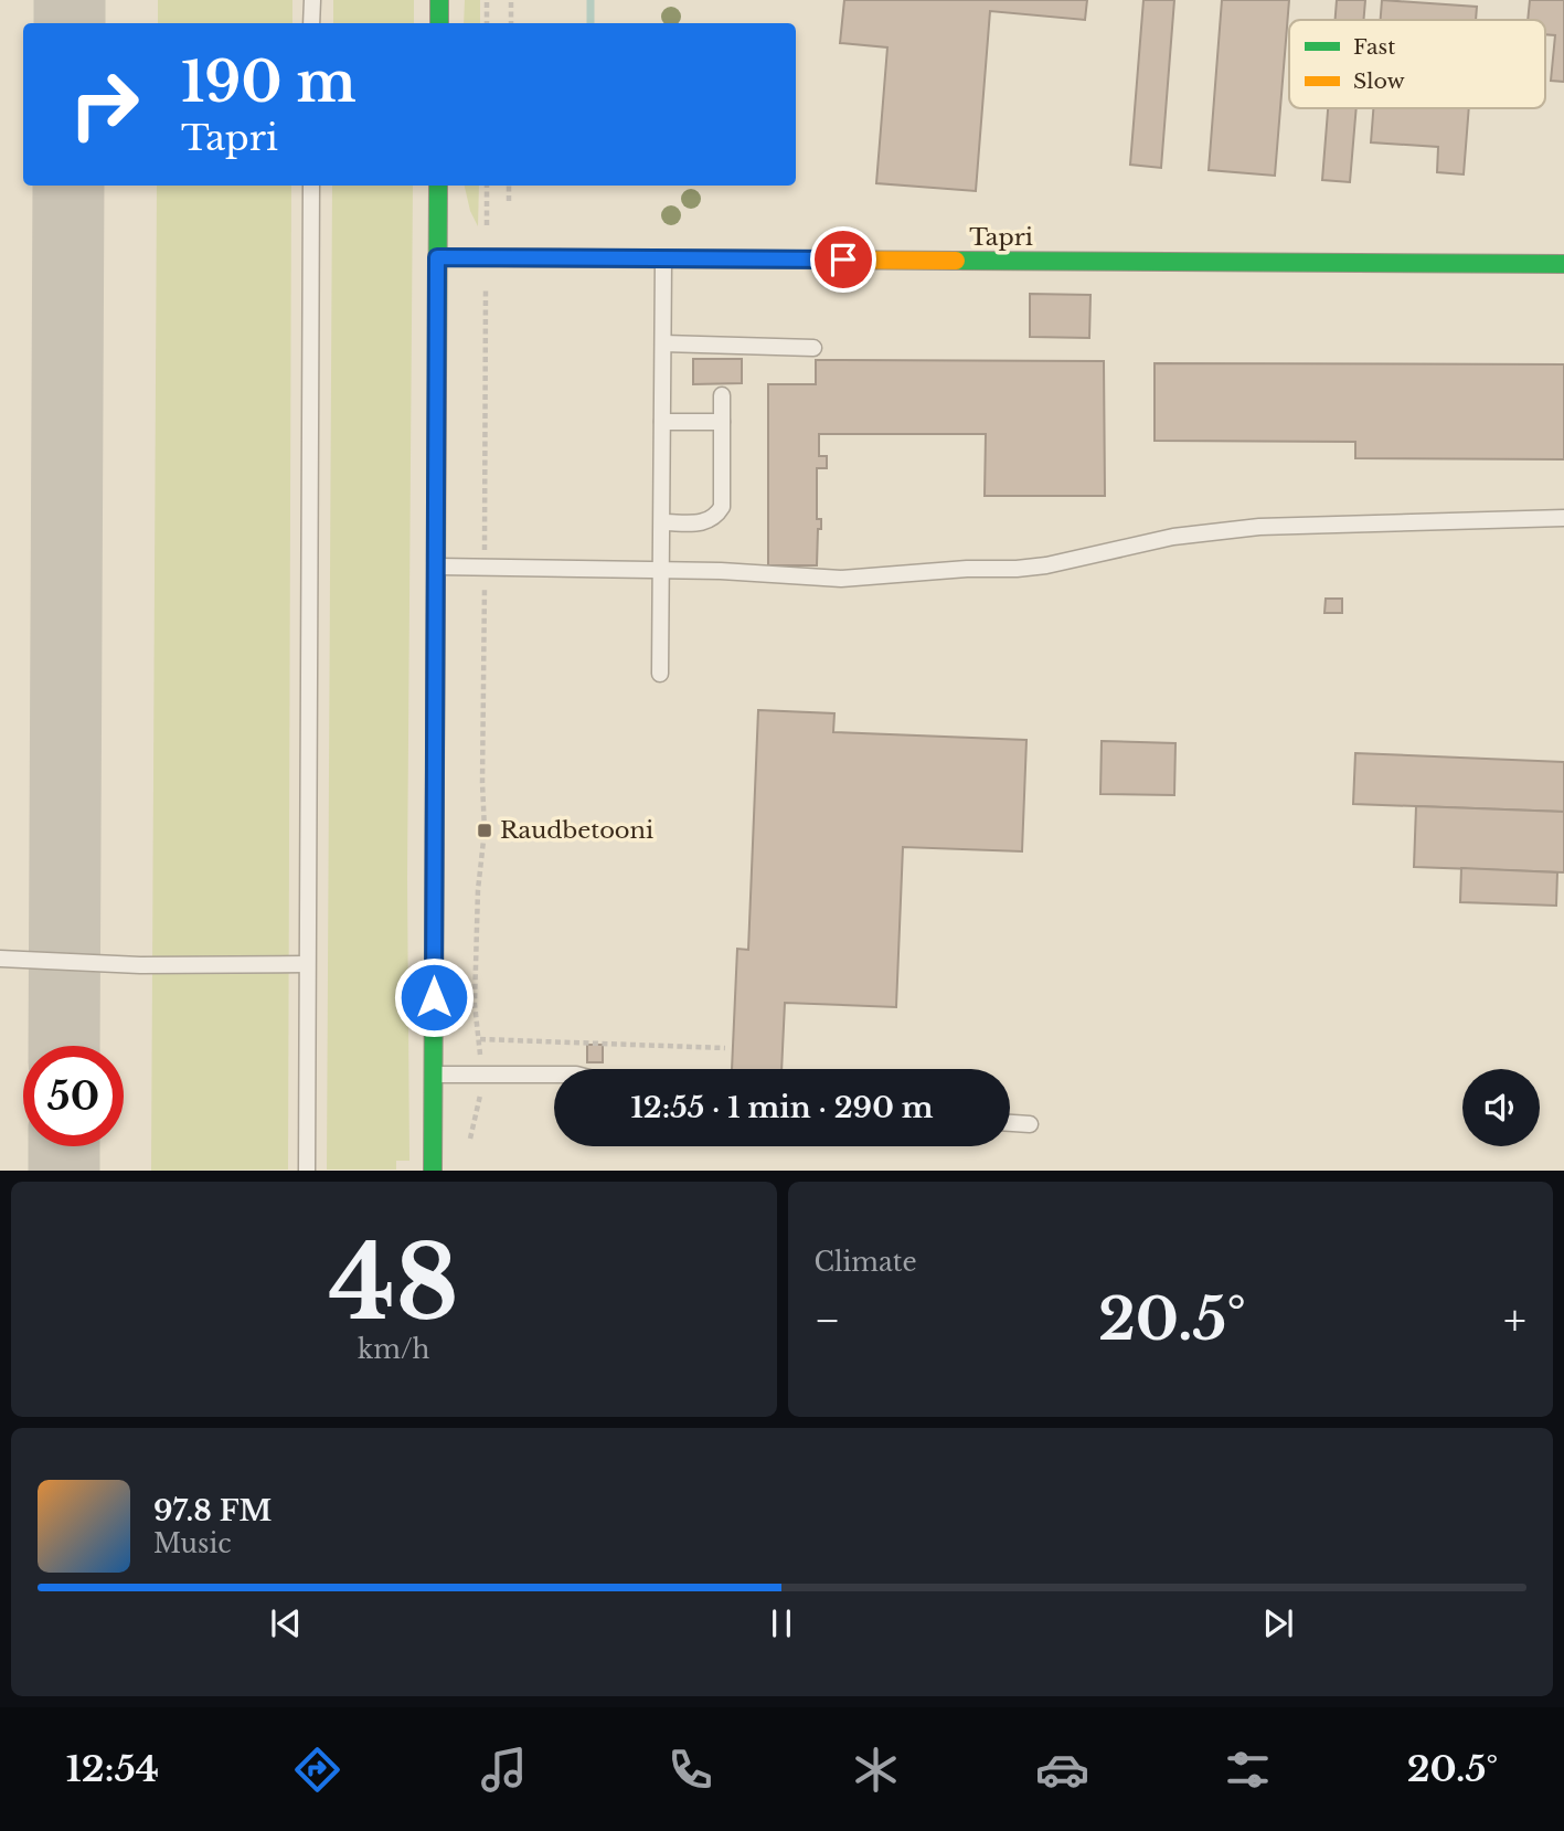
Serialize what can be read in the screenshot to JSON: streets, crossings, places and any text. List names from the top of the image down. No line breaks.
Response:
{"streets":{"street":["Tapri"]},"places":{"transit":["Raudbetooni"]},"legend":["Fast","Slow"],"page":{"turn":["190 m","Tapri"],"limit":"50","trip":"12:55 · 1 min · 290 m","tile":[["48","km/h"],"Climate"],"heat":["−","20.5°","+"],"song":["97.8 FM","Music"],"tabs":["12:54","20.5°"]}}
